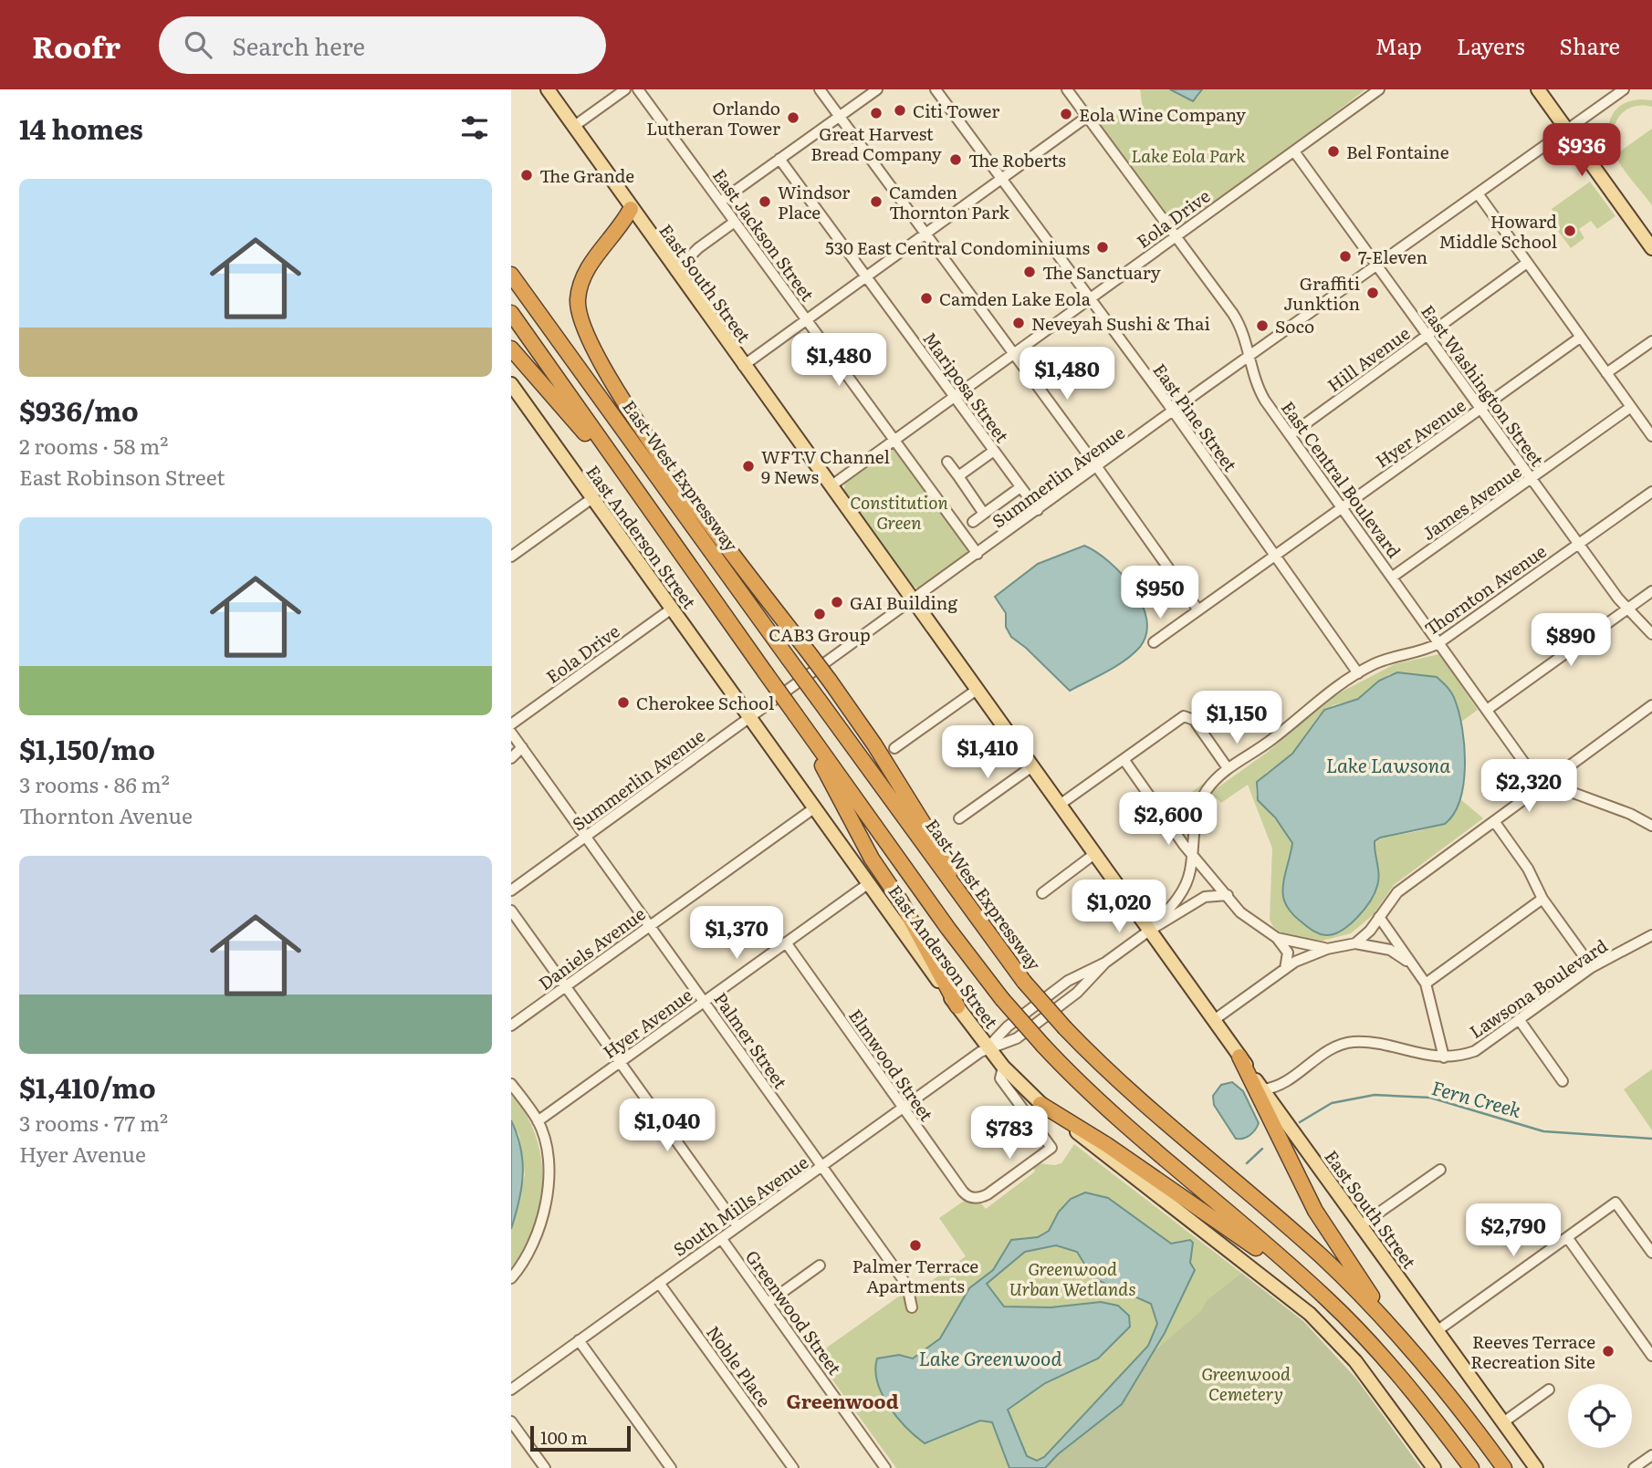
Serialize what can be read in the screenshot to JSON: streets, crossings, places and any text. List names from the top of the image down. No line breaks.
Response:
{"streets":{"highway":["East-West Expressway"],"main road":["East South Street","East Anderson Street"],"street":["Eola Drive","East Jackson Street","Hill Avenue","East Washington Street","Mariposa Street","East Pine Street","Hyer Avenue","Summerlin Avenue","East Central Boulevard","James Avenue","Thornton Avenue","Daniels Avenue","Lawsona Boulevard","Palmer Street","Elmwood Street","South Mills Avenue","Greenwood Street","Noble Place"]},"crossings":[["Eola Drive","East Jackson Street"],["Eola Drive","East South Street"],["Eola Drive","East Washington Street"],["Eola Drive","Mariposa Street"],["Eola Drive","East Pine Street"],["Eola Drive","East Central Boulevard"],["Eola Drive","East Anderson Street"],["East Jackson Street","Summerlin Avenue"],["East South Street","Summerlin Avenue"],["East South Street","Thornton Avenue"],["East South Street","Lawsona Boulevard"],["East South Street","South Mills Avenue"],["Hill Avenue","East Washington Street"],["Hill Avenue","East Central Boulevard"],["East Washington Street","Hyer Avenue"],["East Washington Street","Summerlin Avenue"],["East Washington Street","James Avenue"],["East Washington Street","Thornton Avenue"],["Mariposa Street","Summerlin Avenue"],["East Pine Street","Hyer Avenue"],["East Pine Street","Summerlin Avenue"],["East Pine Street","Thornton Avenue"],["Hyer Avenue","East Central Boulevard"],["Hyer Avenue","East Anderson Street"],["Hyer Avenue","Palmer Street"],["Hyer Avenue","Elmwood Street"],["Summerlin Avenue","East Central Boulevard"],["Summerlin Avenue","East Anderson Street"],["Summerlin Avenue","Palmer Street"],["East Central Boulevard","James Avenue"],["East Central Boulevard","Thornton Avenue"],["East Anderson Street","Daniels Avenue"],["East Anderson Street","Elmwood Street"],["East Anderson Street","South Mills Avenue"],["Thornton Avenue","South Mills Avenue"],["Daniels Avenue","Palmer Street"],["Palmer Street","South Mills Avenue"],["Elmwood Street","South Mills Avenue"],["South Mills Avenue","Greenwood Street"],["South Mills Avenue","Noble Place"]],"districts":["Greenwood"],"water":["Lake Lawsona","Fern Creek","Lake Greenwood"],"parks":["Lake Eola Park","Constitution Green","Greenwood Urban Wetlands","Greenwood Cemetery"],"places":["Citi Tower","Great Harvest Bread Company","Eola Wine Company","Orlando Lutheran Tower","Bel Fontaine","The Roberts","The Grande","Windsor Place","Camden Thornton Park","Howard Middle School","530 East Central Condominiums","7-Eleven","The Sanctuary","Graffiti Junktion","Camden Lake Eola","Neveyah Sushi & Thai","Soco","WFTV Channel 9 News","GAI Building","CAB3 Group","Cherokee School","Palmer Terrace Apartments","Reeves Terrace Recreation Site"],"scale_bar":"100 m","page":{"header":"Roofr","search":"Search here","nav":["Map","Layers","Share"],"heading":"14 homes","price":["$936","$1,480","$1,480","$950","$890","$1,150","$1,410","$2,320","$2,600","$1,020","$1,370","$1,040","$783","$2,790"],"list":[{"name":"$936/mo","note":"2 rooms · 58 m² · East Robinson Street"},{"name":"$1,150/mo","note":"3 rooms · 86 m² · Thornton Avenue"},{"name":"$1,410/mo","note":"3 rooms · 77 m² · Hyer Avenue"}],"scale":"100 m"}}
